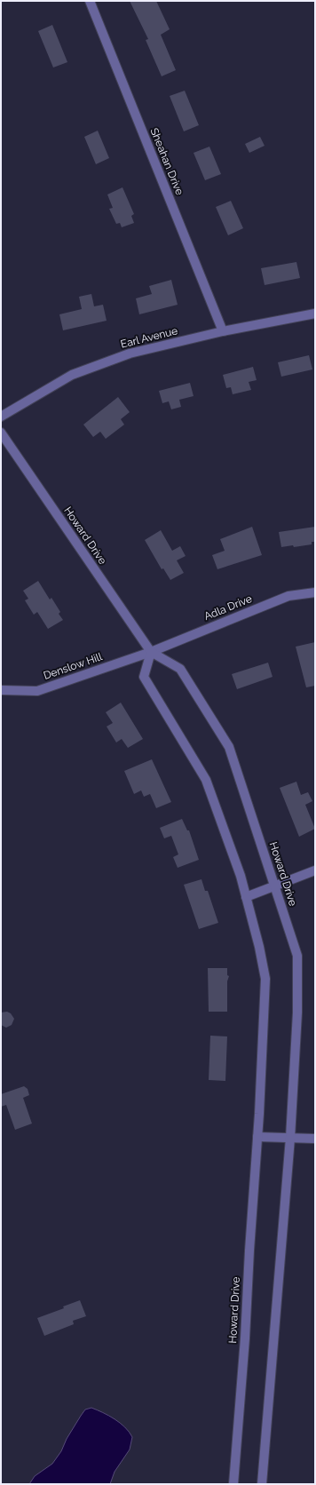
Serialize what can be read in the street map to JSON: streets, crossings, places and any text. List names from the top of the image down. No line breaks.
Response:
{"streets":{"street":["Sheahan Drive","Earl Avenue","Howard Drive","Adla Drive","Denslow Hill"]},"crossings":[["Sheahan Drive","Earl Avenue"],["Howard Drive","Adla Drive"],["Howard Drive","Denslow Hill"],["Adla Drive","Denslow Hill"]]}
